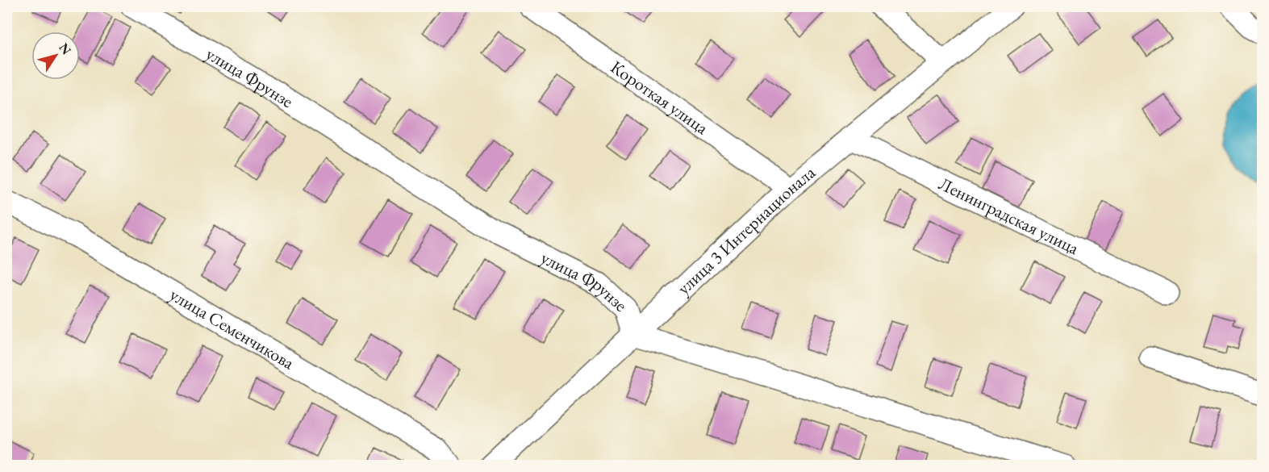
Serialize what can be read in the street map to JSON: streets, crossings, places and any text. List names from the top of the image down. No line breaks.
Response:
{"streets":{"street":["улица Фрунзе","Короткая улица","Ленинградская улица","улица 3 Интернационала","улица Семенчикова"]},"crossings":[["улица Фрунзе","улица 3 Интернационала"],["Короткая улица","улица 3 Интернационала"],["Ленинградская улица","улица 3 Интернационала"]],"north":"top right"}
